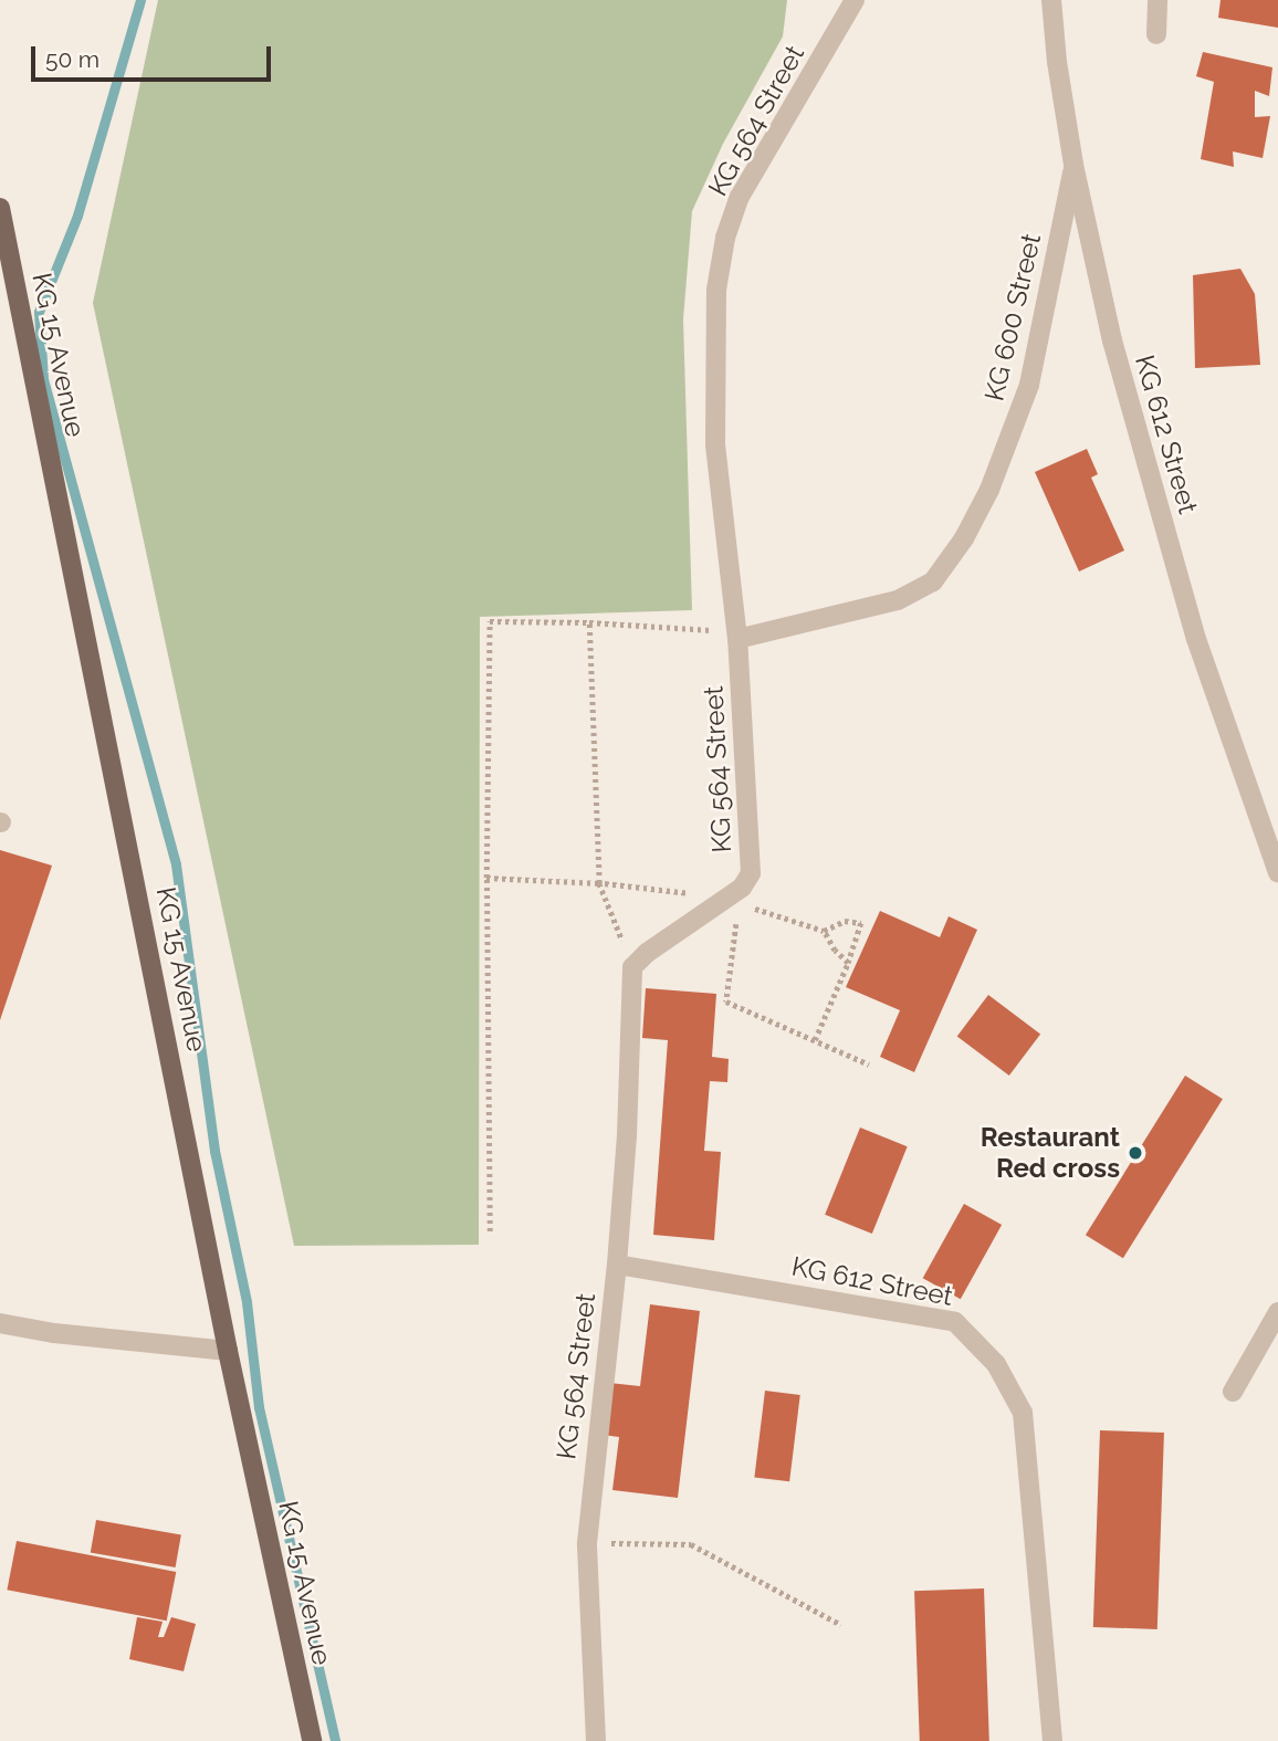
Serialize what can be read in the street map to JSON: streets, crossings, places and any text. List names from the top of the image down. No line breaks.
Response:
{"streets":{"main road":["KG 15 Avenue"],"street":["KG 564 Street","KG 600 Street","KG 612 Street"]},"crossings":[["KG 564 Street","KG 600 Street"],["KG 564 Street","KG 612 Street"],["KG 600 Street","KG 612 Street"]],"places":["Restaurant Red cross"],"scale_bar":"50 m"}
